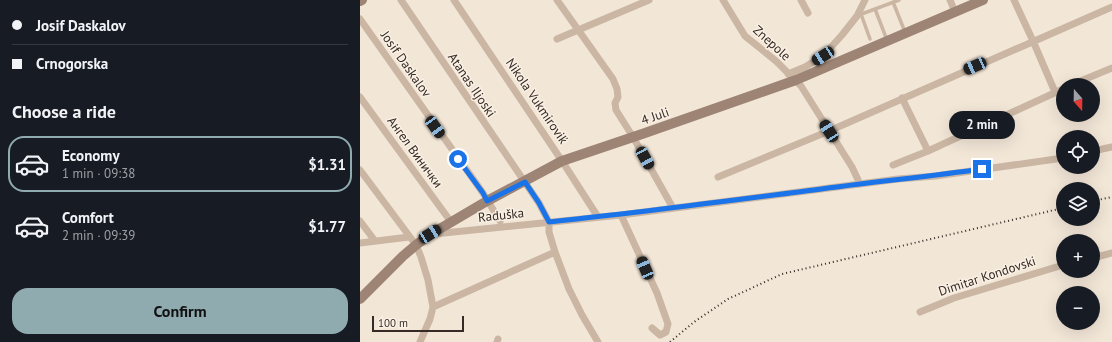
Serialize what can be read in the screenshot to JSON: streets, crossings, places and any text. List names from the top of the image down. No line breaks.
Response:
{"streets":{"street":["Znepole","Josif Daskalov","Atanas Iljoski","Nikola Vukmiroviḱ","4 Juli","Ангел Винички","Raduška","Dimitar Kondovski"]},"crossings":[["Znepole","4 Juli"],["Znepole","Raduška"],["Josif Daskalov","4 Juli"],["Atanas Iljoski","4 Juli"],["Atanas Iljoski","Raduška"],["Nikola Vukmiroviḱ","4 Juli"],["Nikola Vukmiroviḱ","Raduška"],["4 Juli","Ангел Винички"],["4 Juli","Raduška"]],"scale_bar":"100 m","north":"bottom","page":{"banner":["Josif Daskalov","Crnogorska"],"map_buttons":["+","−"],"heading":"Choose a ride","bubble":"2 min","list":[{"name":"Economy","note":"1 min · 09:38","value":"$1.31"},{"name":"Comfort","note":"2 min · 09:39","value":"$1.77"}],"buttons":"Confirm","scale":"100 m"}}
